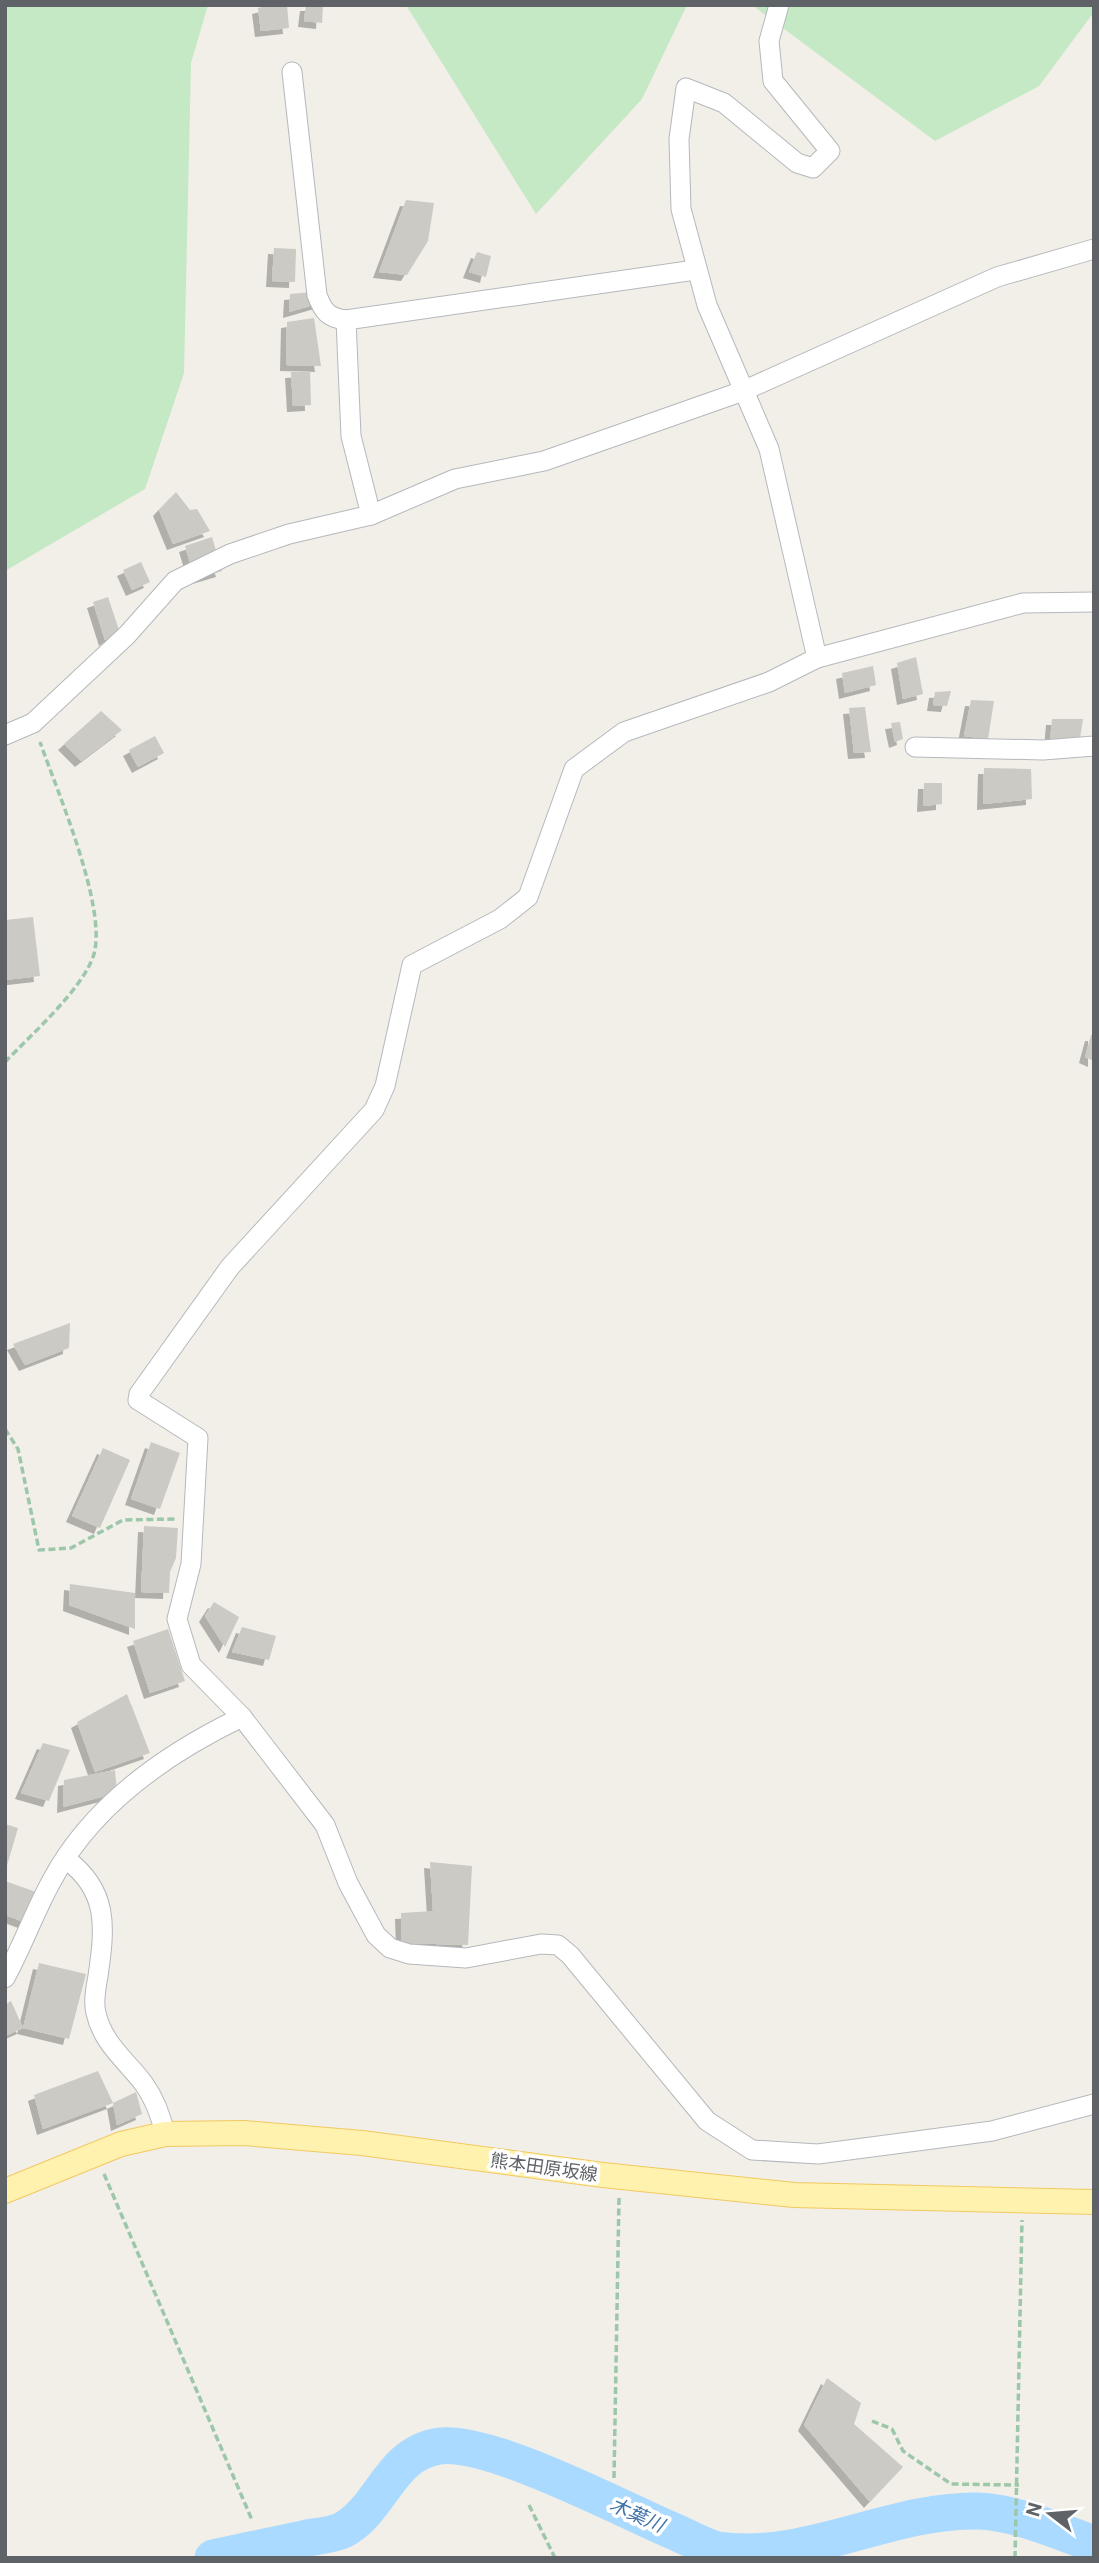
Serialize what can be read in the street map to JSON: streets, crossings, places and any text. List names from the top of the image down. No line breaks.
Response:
{"streets":{"main road":["熊本田原坂線"]},"water":["木葉川"],"north":"left"}
